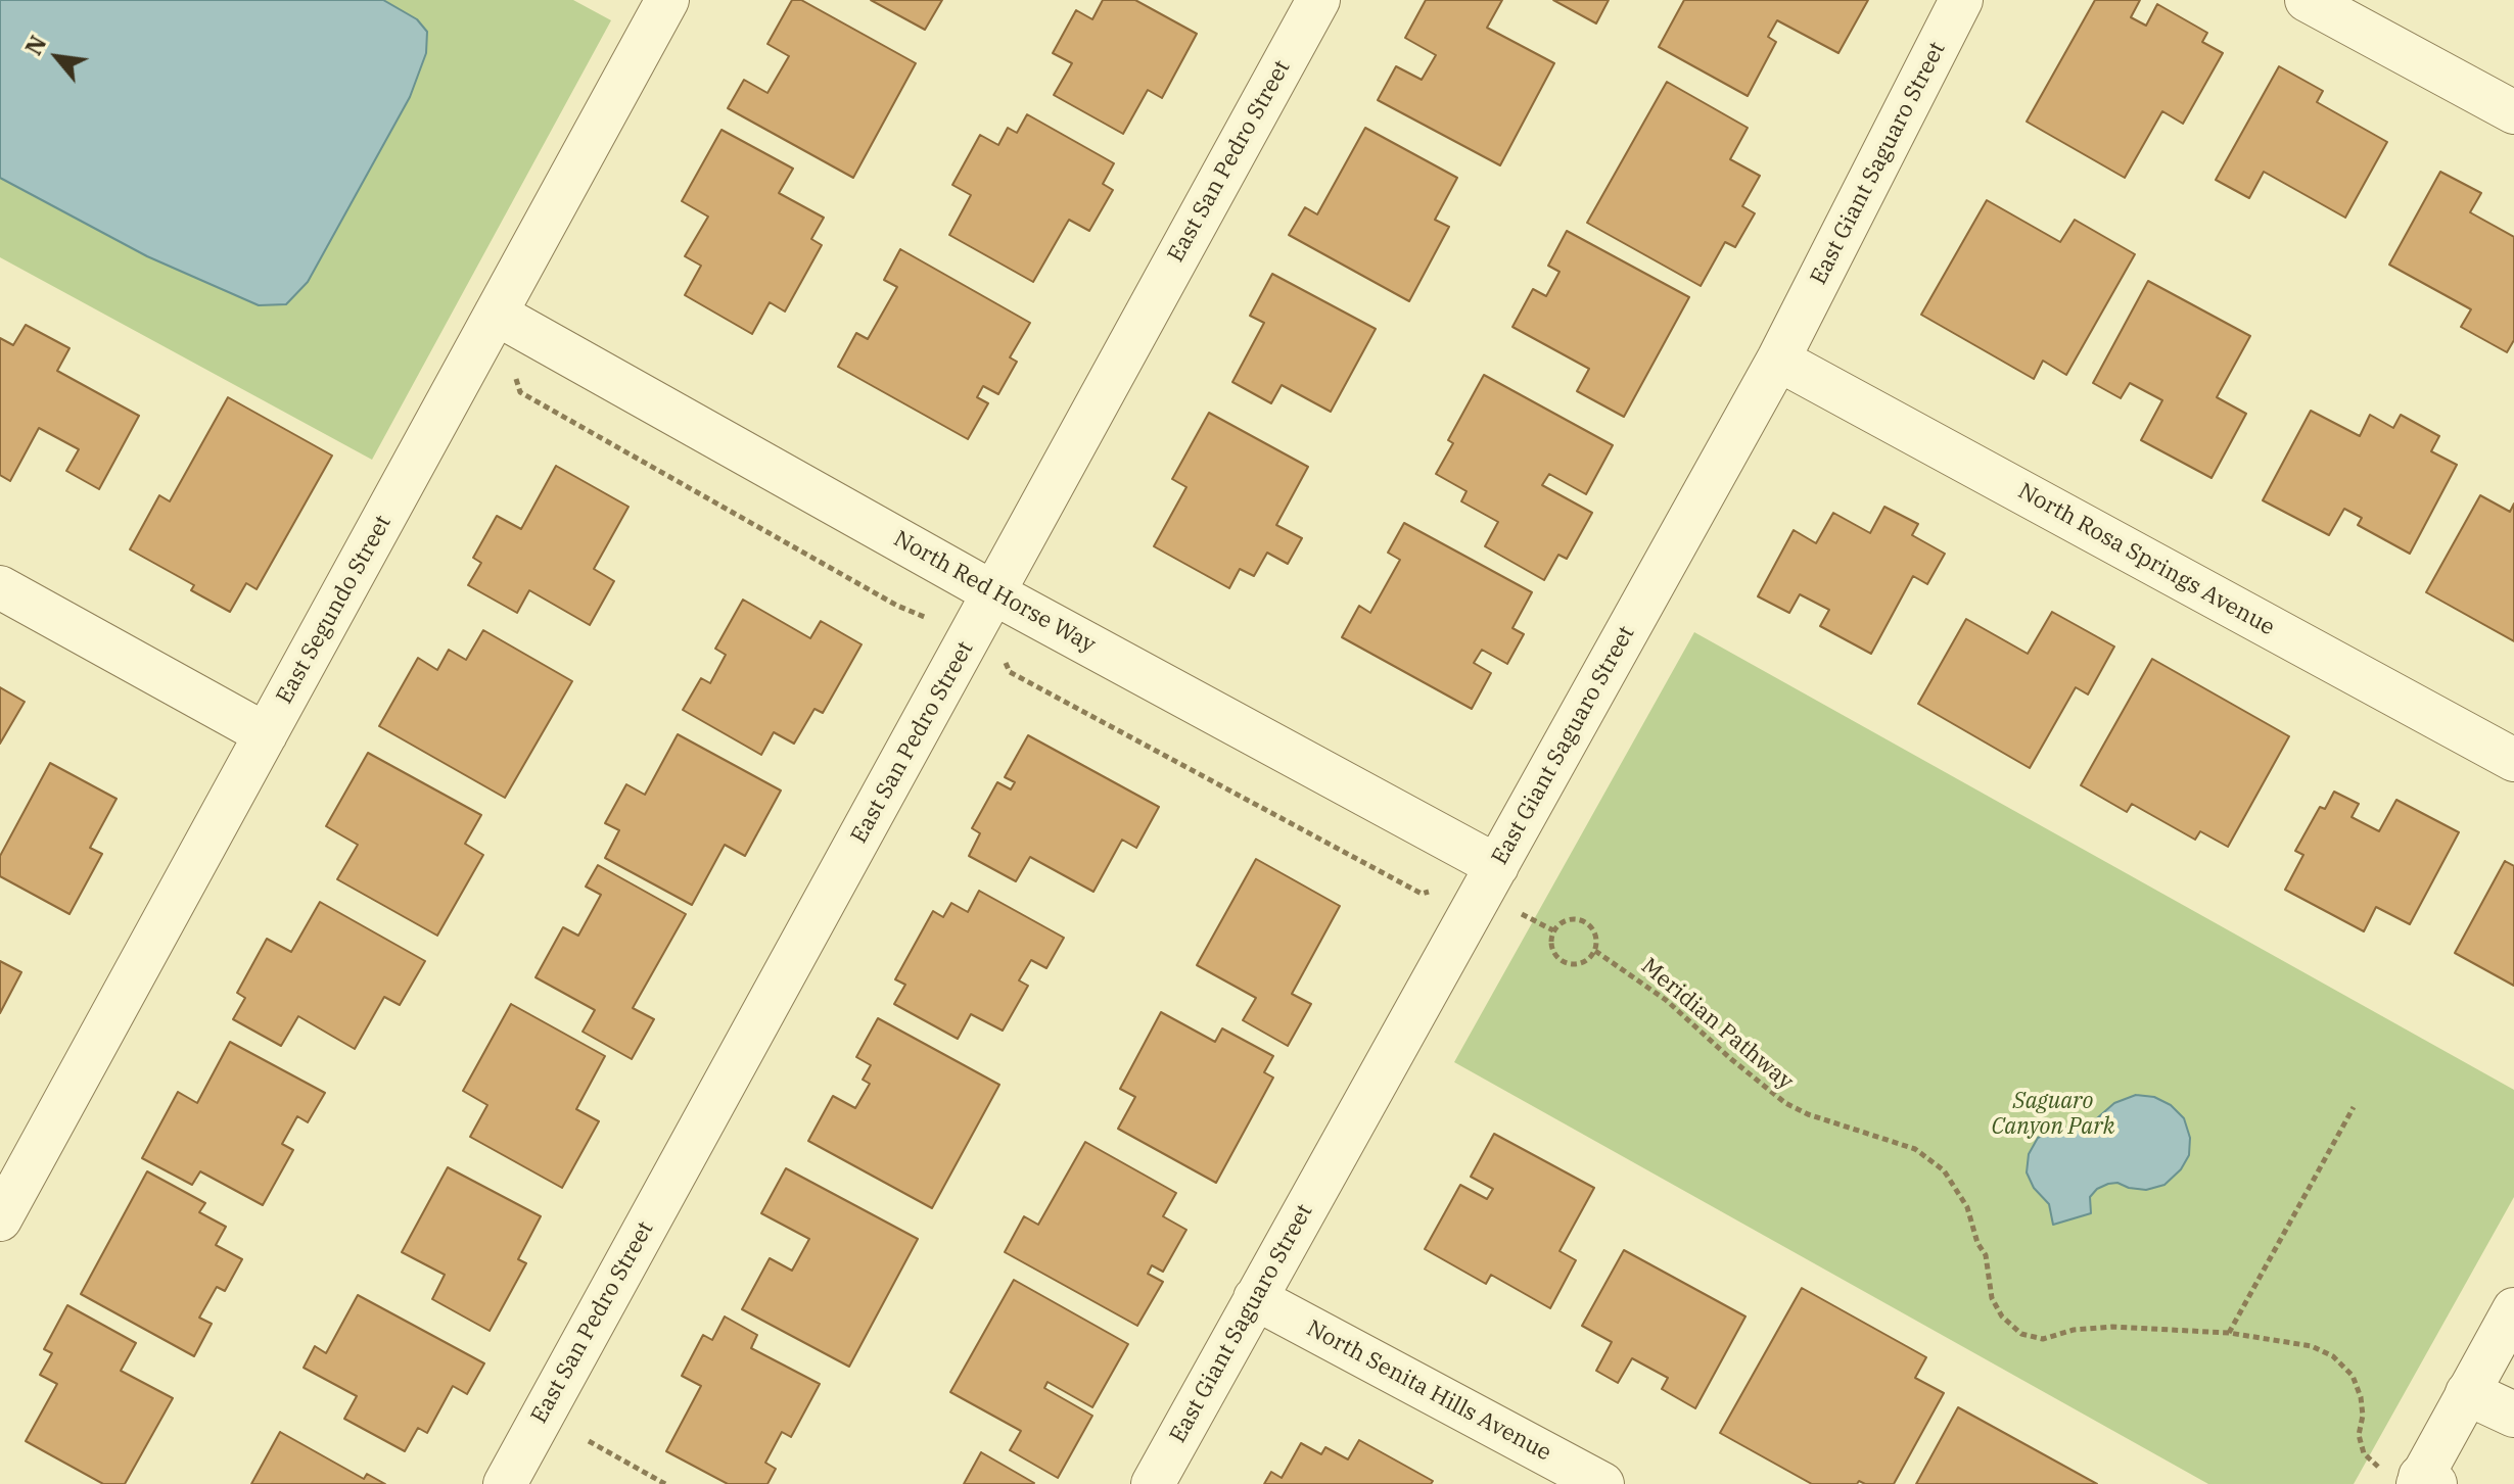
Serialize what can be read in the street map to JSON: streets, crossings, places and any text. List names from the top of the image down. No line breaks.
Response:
{"streets":{"street":["East San Pedro Street","East Giant Saguaro Street","North Rosa Springs Avenue","North Red Horse Way","East Segundo Street","North Senita Hills Avenue"],"path":["Meridian Pathway"]},"crossings":[["East San Pedro Street","North Red Horse Way"],["East Giant Saguaro Street","North Rosa Springs Avenue"],["East Giant Saguaro Street","North Red Horse Way"],["East Giant Saguaro Street","North Senita Hills Avenue"],["North Red Horse Way","East Segundo Street"]],"parks":["Saguaro Canyon Park"],"north":"top left"}
